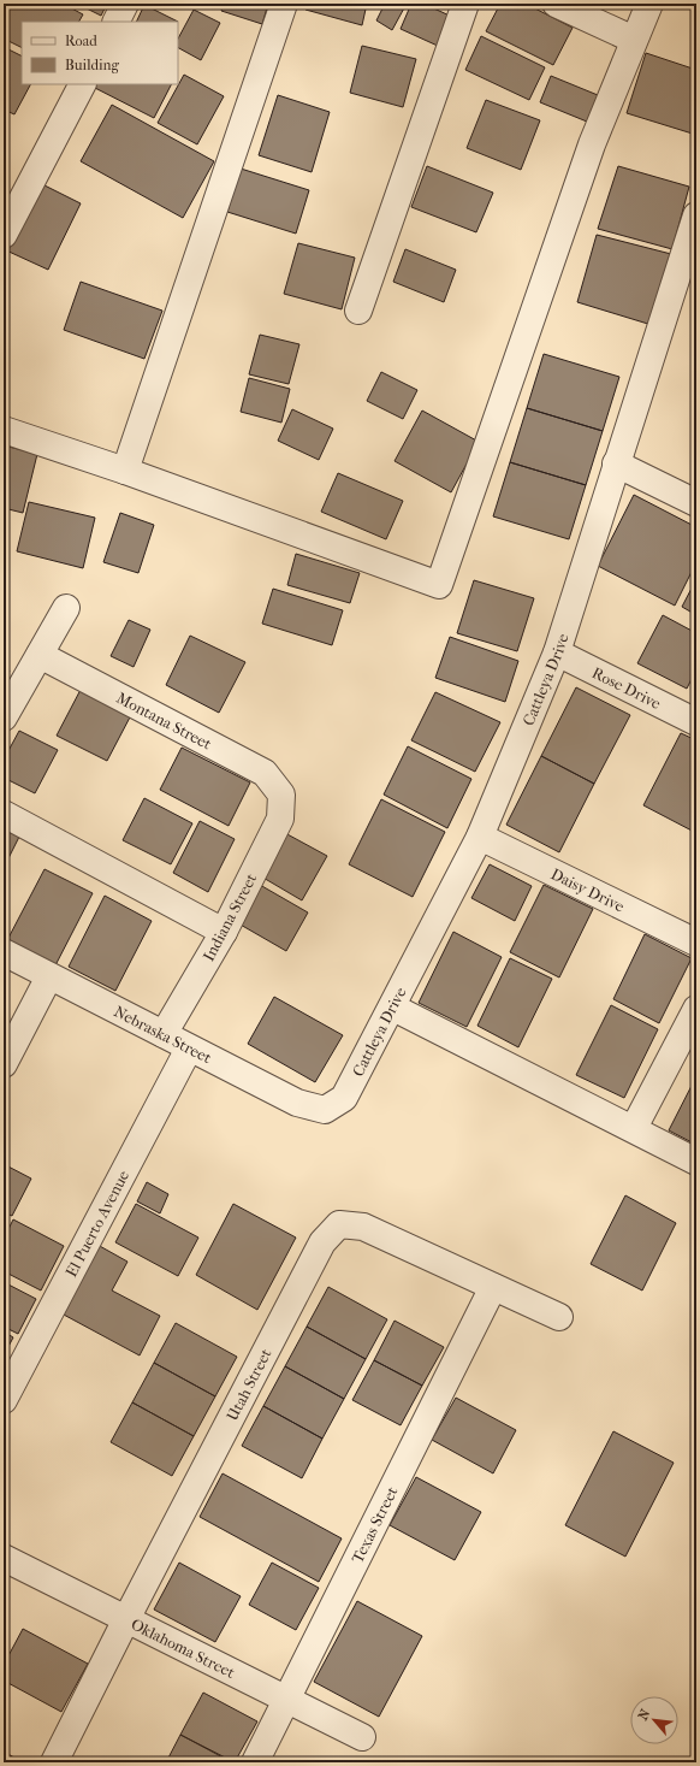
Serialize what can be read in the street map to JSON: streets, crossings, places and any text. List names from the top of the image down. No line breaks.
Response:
{"streets":{"street":["Cattleya Drive","Rose Drive","Montana Street","Daisy Drive","Indiana Street","Nebraska Street","El Puerto Avenue","Utah Street","Texas Street","Oklahoma Street"]},"crossings":[["Cattleya Drive","Rose Drive"],["Cattleya Drive","Daisy Drive"],["Cattleya Drive","Nebraska Street"],["Montana Street","Indiana Street"],["Indiana Street","Nebraska Street"],["Nebraska Street","El Puerto Avenue"],["Utah Street","Texas Street"],["Utah Street","Oklahoma Street"],["Texas Street","Oklahoma Street"]],"legend":["Road","Building"],"north":"top left"}
